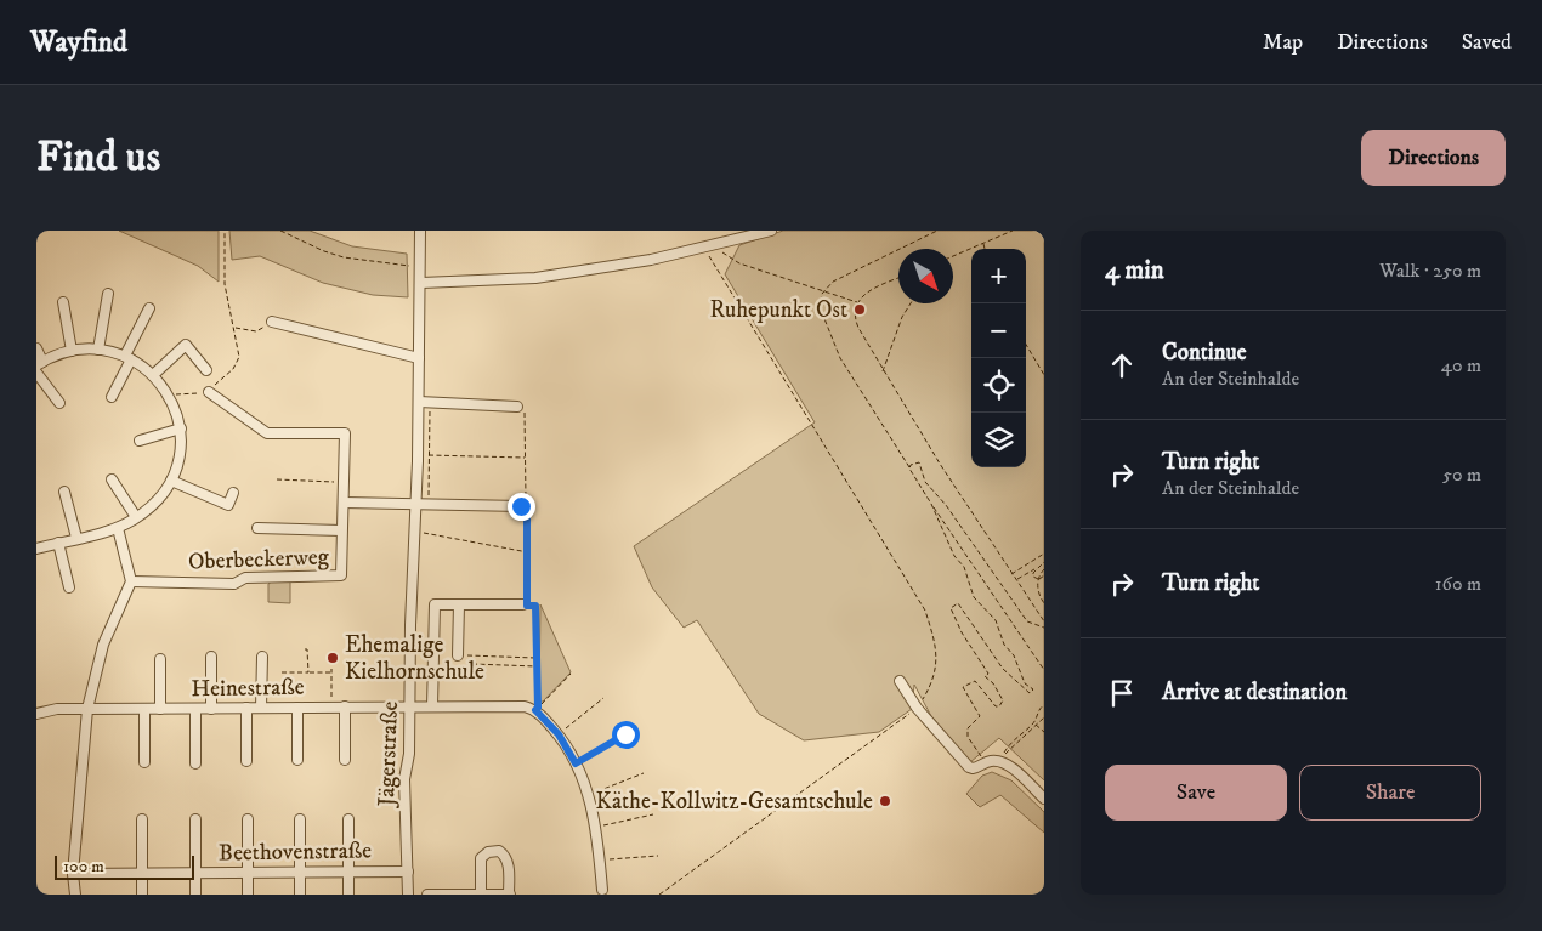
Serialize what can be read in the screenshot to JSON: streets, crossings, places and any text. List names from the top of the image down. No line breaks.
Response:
{"streets":{"street":["Oberbeckerweg","Heinestraße","Jägerstraße","Beethovenstraße"]},"crossings":[["Heinestraße","Jägerstraße"],["Jägerstraße","Beethovenstraße"]],"places":["Ruhepunkt Ost","Ehemalige Kielhornschule","Käthe-Kollwitz-Gesamtschule"],"scale_bar":"100 m","north":"bottom right","page":{"header":"Wayfind","nav":["Map","Directions","Saved"],"buttons":["Directions",["Save","Share"]],"title":"Find us","heading":["4 min","Walk · 250 m"],"map_buttons":["+","−"],"list":[["Continue","An der Steinhalde","40 m"],["Turn right","An der Steinhalde","50 m"],["Turn right","160 m"],"Arrive at destination"],"scale":"100 m"}}
